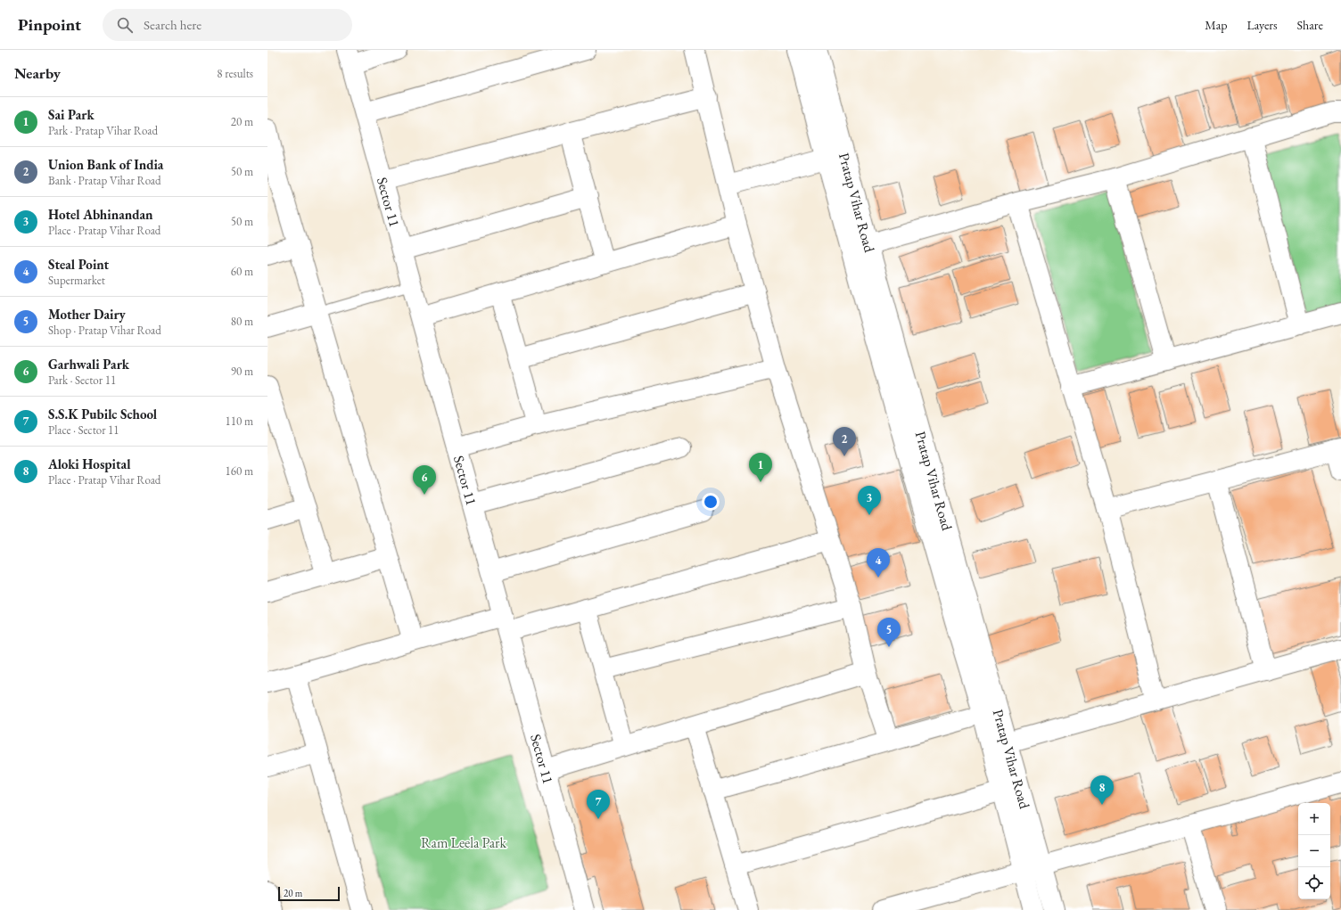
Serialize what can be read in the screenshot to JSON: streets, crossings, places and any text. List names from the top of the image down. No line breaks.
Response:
{"streets":{"street":["Sector 11","Pratap Vihar Road"]},"parks":["Ram Leela Park"],"scale_bar":"20 m","page":{"header":"Pinpoint","search":"Search here","nav":["Map","Layers","Share"],"heading":["Nearby","8 results"],"list":[{"mark":"1","name":"Sai Park","note":"Park · Pratap Vihar Road","value":"20 m"},{"mark":"2","name":"Union Bank of India","note":"Bank · Pratap Vihar Road","value":"50 m"},{"mark":"3","name":"Hotel Abhinandan","note":"Place · Pratap Vihar Road","value":"50 m"},{"mark":"4","name":"Steal Point","note":"Supermarket","value":"60 m"},{"mark":"5","name":"Mother Dairy","note":"Shop · Pratap Vihar Road","value":"80 m"},{"mark":"6","name":"Garhwali Park","note":"Park · Sector 11","value":"90 m"},{"mark":"7","name":"S.S.K Pubilc School","note":"Place · Sector 11","value":"110 m"},{"mark":"8","name":"Aloki Hospital","note":"Place · Pratap Vihar Road","value":"160 m"}],"pins":["2","1","6","3","4","5","8","7"],"map_buttons":["+","−"],"scale":"20 m"}}
